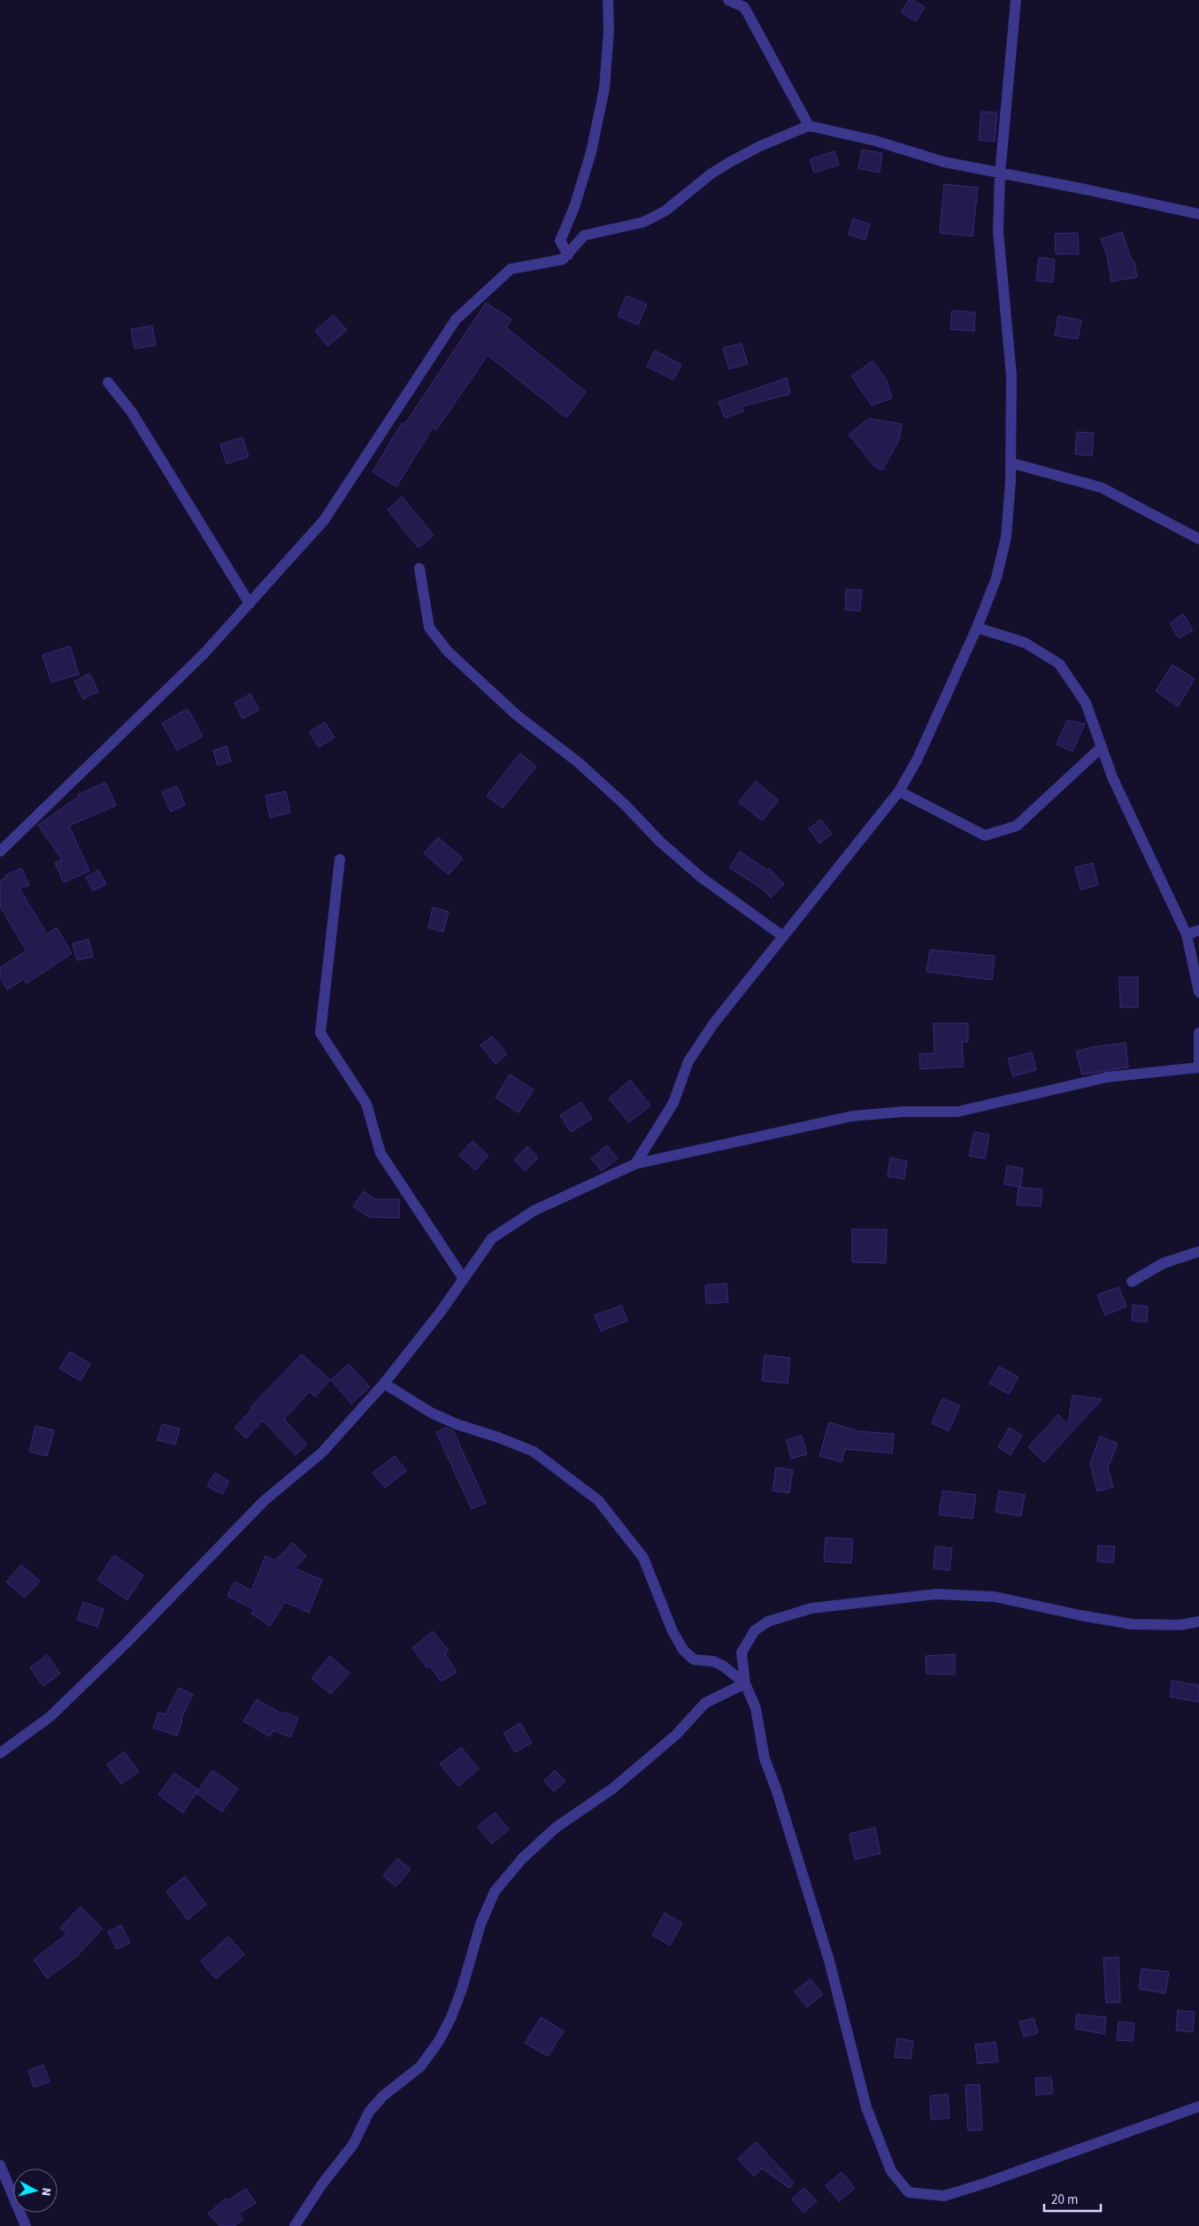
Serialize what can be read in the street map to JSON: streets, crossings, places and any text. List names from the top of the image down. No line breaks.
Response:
{"scale_bar":"20 m","north":"right"}
